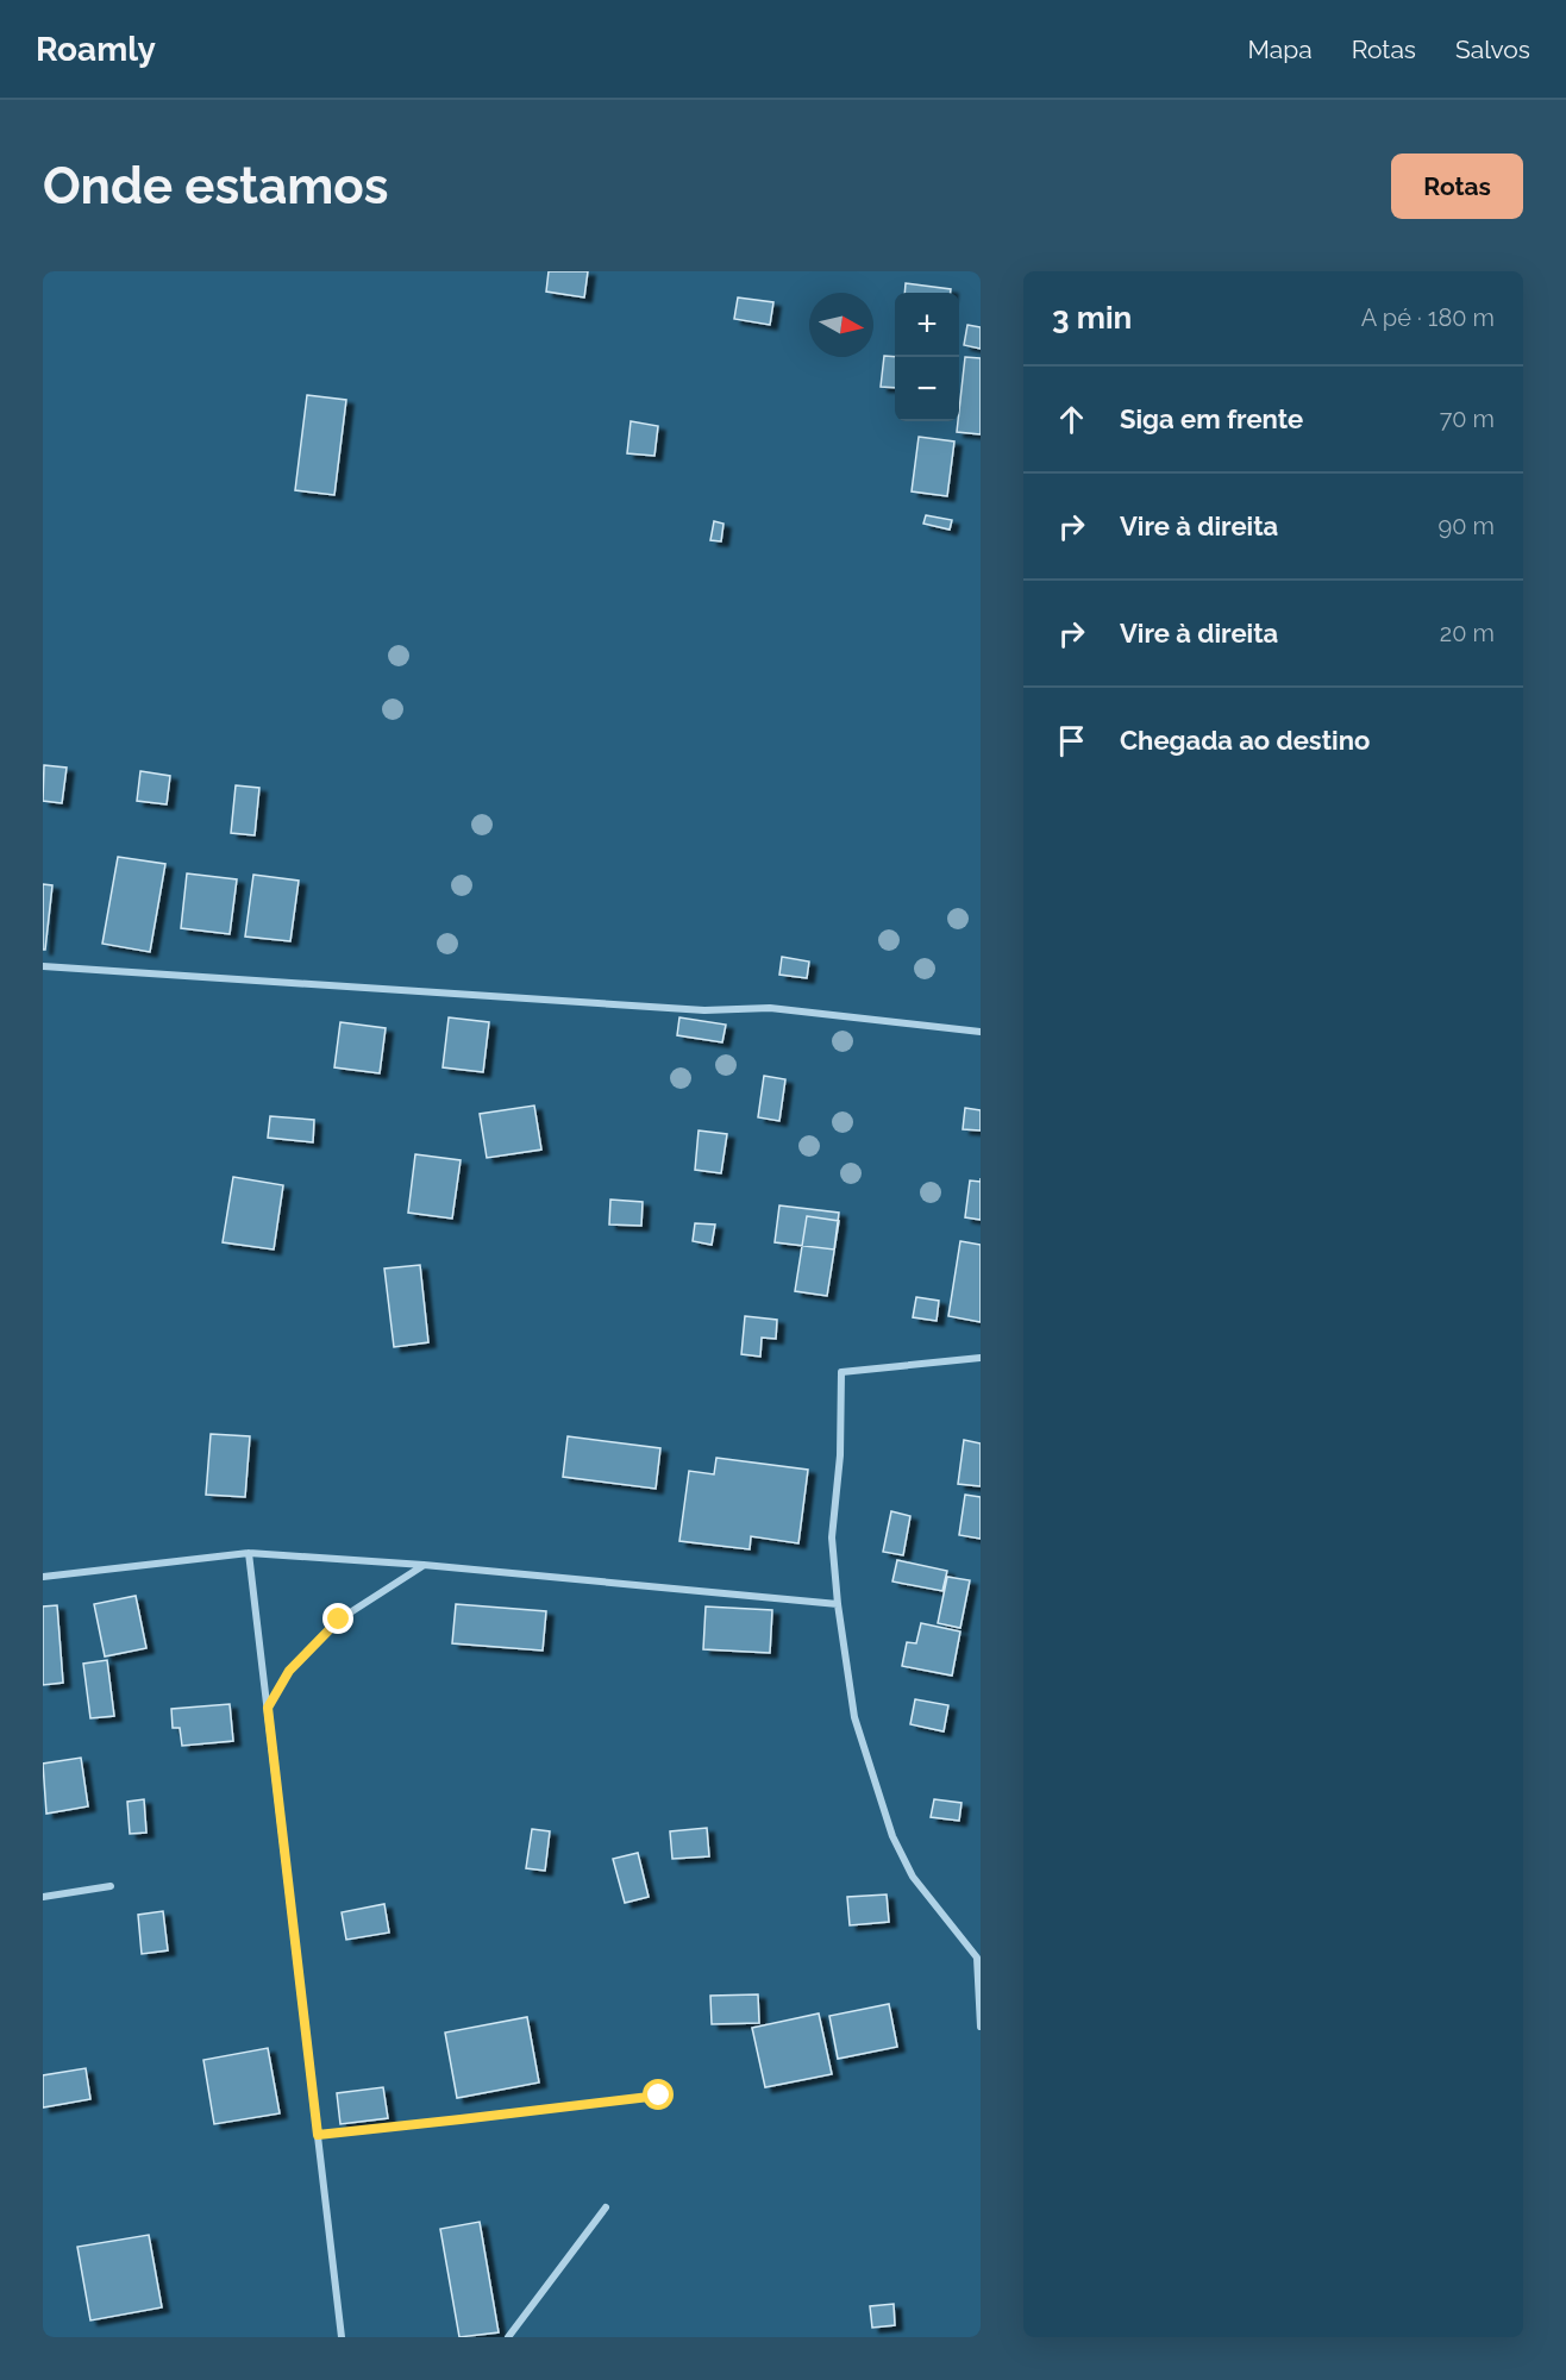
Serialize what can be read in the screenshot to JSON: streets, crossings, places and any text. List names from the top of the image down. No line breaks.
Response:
{"north":"right","page":{"header":"Roamly","nav":["Mapa","Rotas","Salvos"],"buttons":"Rotas","title":"Onde estamos","heading":["3 min","A pé · 180 m"],"map_buttons":["+","−"],"list":[["Siga em frente","70 m"],["Vire à direita","90 m"],["Vire à direita","20 m"],"Chegada ao destino"]}}
